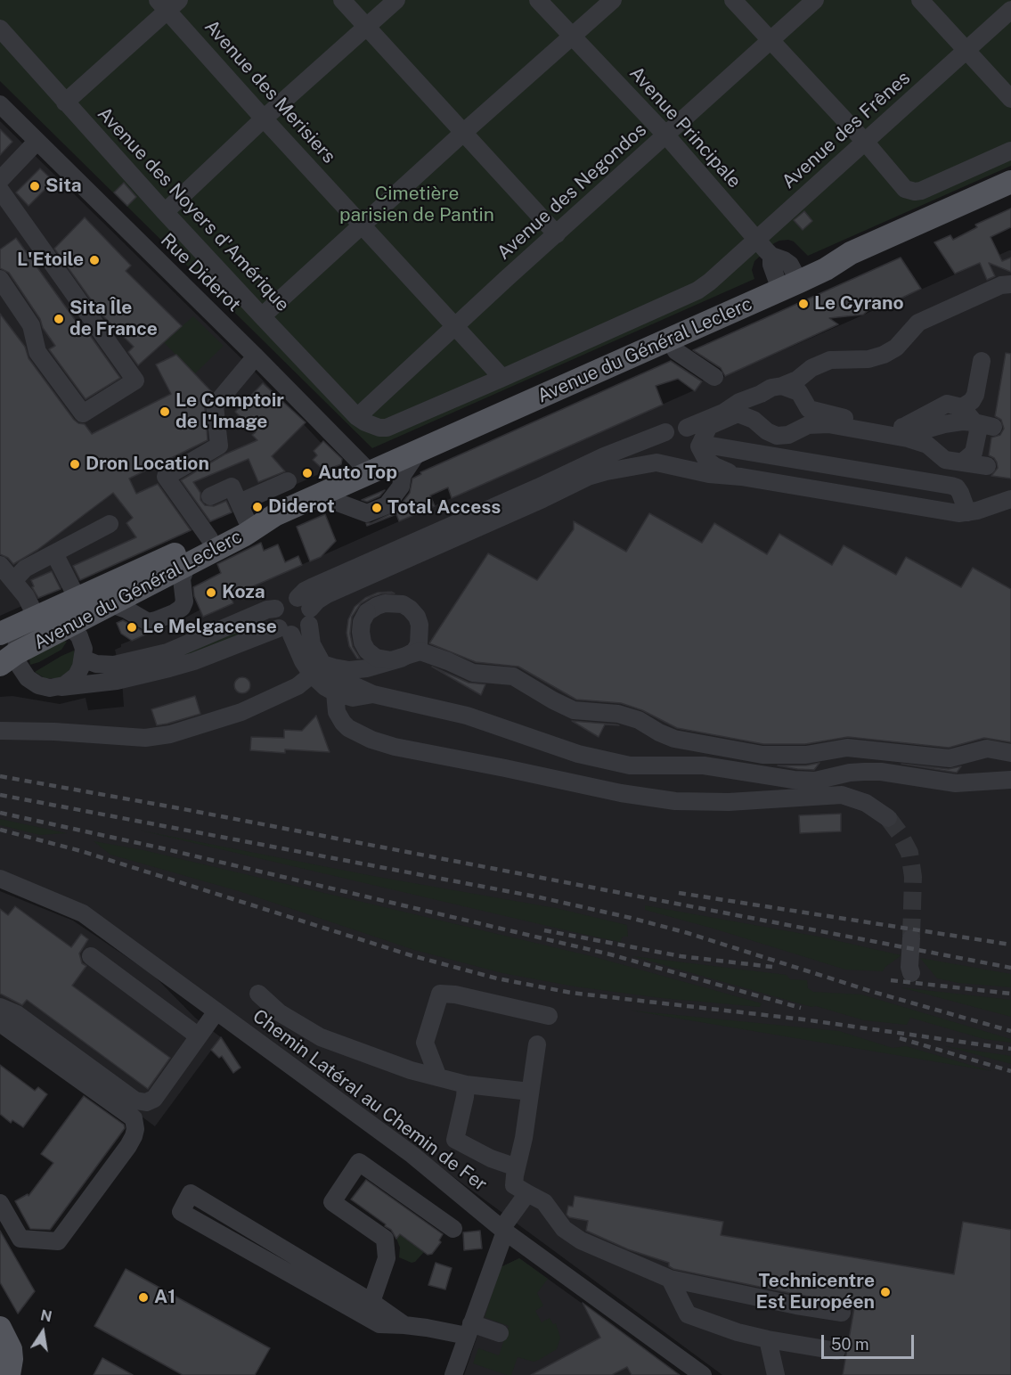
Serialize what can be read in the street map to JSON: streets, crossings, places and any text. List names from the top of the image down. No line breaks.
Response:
{"streets":{"main road":["Avenue du Général Leclerc"],"street":["Avenue des Merisiers","Avenue Principale","Avenue des Frênes","Avenue des Negondos","Avenue des Noyers d'Amérique","Rue Diderot","Chemin Latéral au Chemin de Fer"]},"crossings":[["Avenue des Merisiers","Avenue des Frênes"],["Avenue des Merisiers","Avenue des Negondos"],["Avenue Principale","Avenue des Frênes"],["Avenue Principale","Avenue des Negondos"],["Avenue Principale","Avenue du Général Leclerc"],["Avenue des Frênes","Avenue des Negondos"],["Avenue des Frênes","Avenue des Noyers d'Amérique"],["Avenue des Negondos","Avenue des Noyers d'Amérique"],["Rue Diderot","Avenue du Général Leclerc"]],"parks":["Cimetière parisien de Pantin"],"places":["Sita","L'Etoile","Le Cyrano","Sita Île de France","Le Comptoir de l'Image","Dron Location","Auto Top","Diderot","Total Access","Koza","Le Melgacense","Technicentre Est Européen","A1"],"scale_bar":"50 m","north":"top"}
